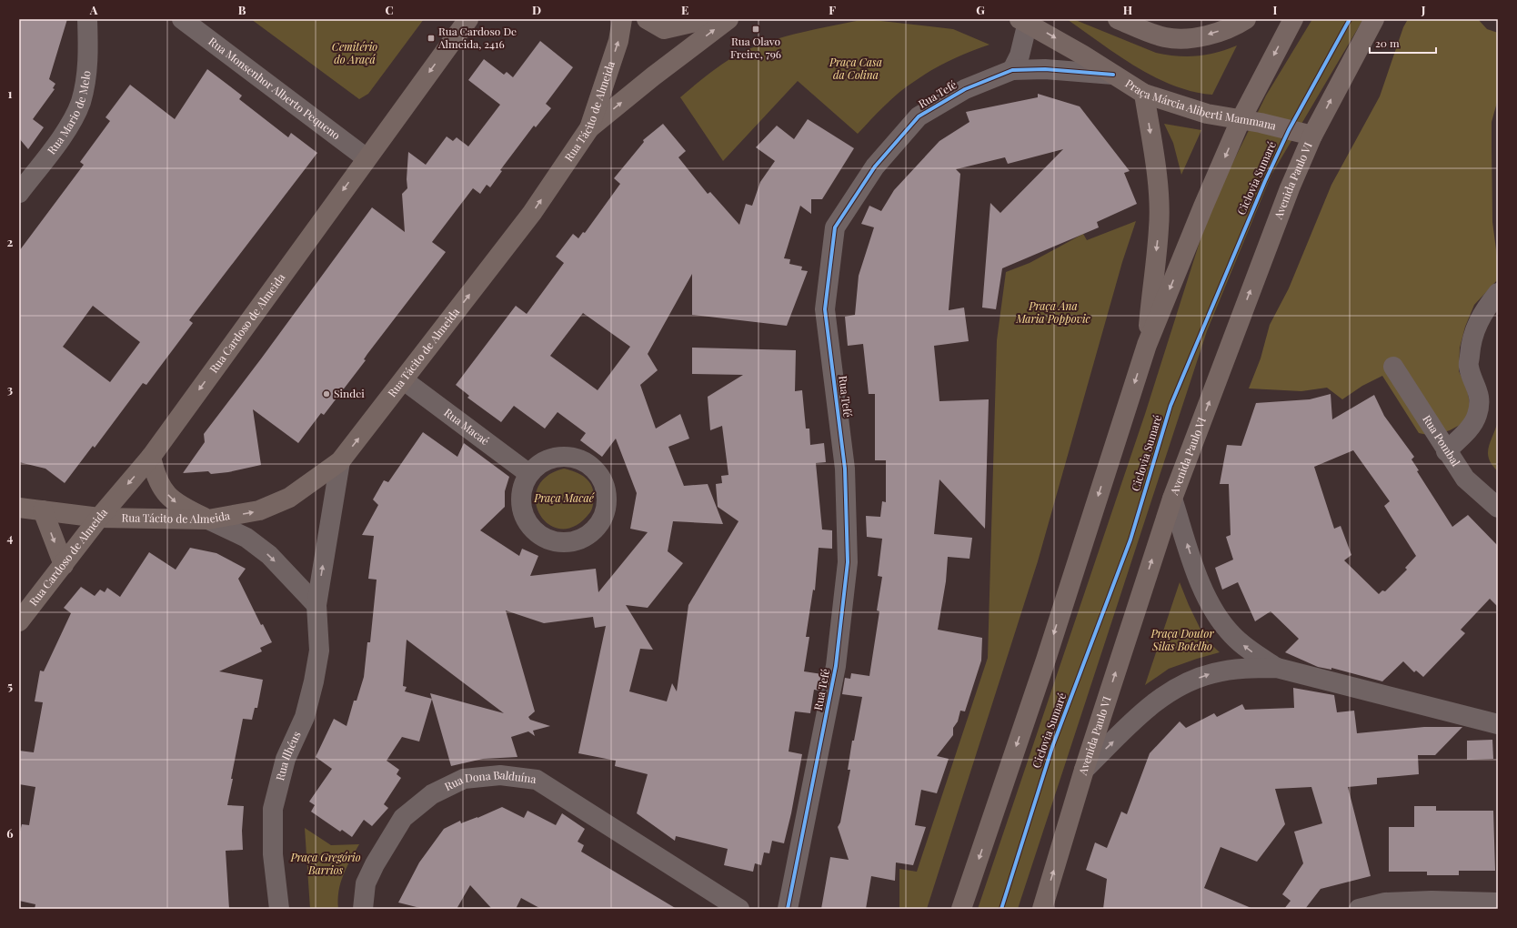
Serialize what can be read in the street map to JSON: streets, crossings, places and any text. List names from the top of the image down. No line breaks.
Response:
{"streets":{"main road":["Praça Márcia Aliberti Mammana","Rua Tácito de Almeida","Avenida Paulo VI","Rua Cardoso de Almeida"],"street":["Rua Monsenhor Alberto Pequeno","Rua Tefé","Rua Mario de Melo","Rua Macaé","Rua Pombal","Rua Ilhéus","Rua Dona Balduína"],"cycle path":["Ciclovia Sumaré"]},"crossings":[["Rua Monsenhor Alberto Pequeno","Rua Cardoso de Almeida"],["Rua Tefé","Praça Márcia Aliberti Mammana"],["Praça Márcia Aliberti Mammana","Avenida Paulo VI"],["Rua Tácito de Almeida","Rua Cardoso de Almeida"],["Rua Tácito de Almeida","Rua Macaé"],["Rua Tácito de Almeida","Rua Ilhéus"]],"one_way":["Rua Tácito de Almeida","Rua Cardoso de Almeida"],"parks":["Cemitério do Araçá","Praça Casa da Colina","Praça Ana Maria Poppovic","Praça Macaé","Praça Doutor Silas Botelho","Praça Gregório Barrios"],"places":{"transit":["Rua Olavo Freire, 796","Rua Cardoso De Almeida, 2416"],"other":["Sindei"]},"scale_bar":"20 m","grid":{"columns":["A","B","C","D","E","F","G","H","I","J"],"rows":["1","2","3","4","5","6"]}}
